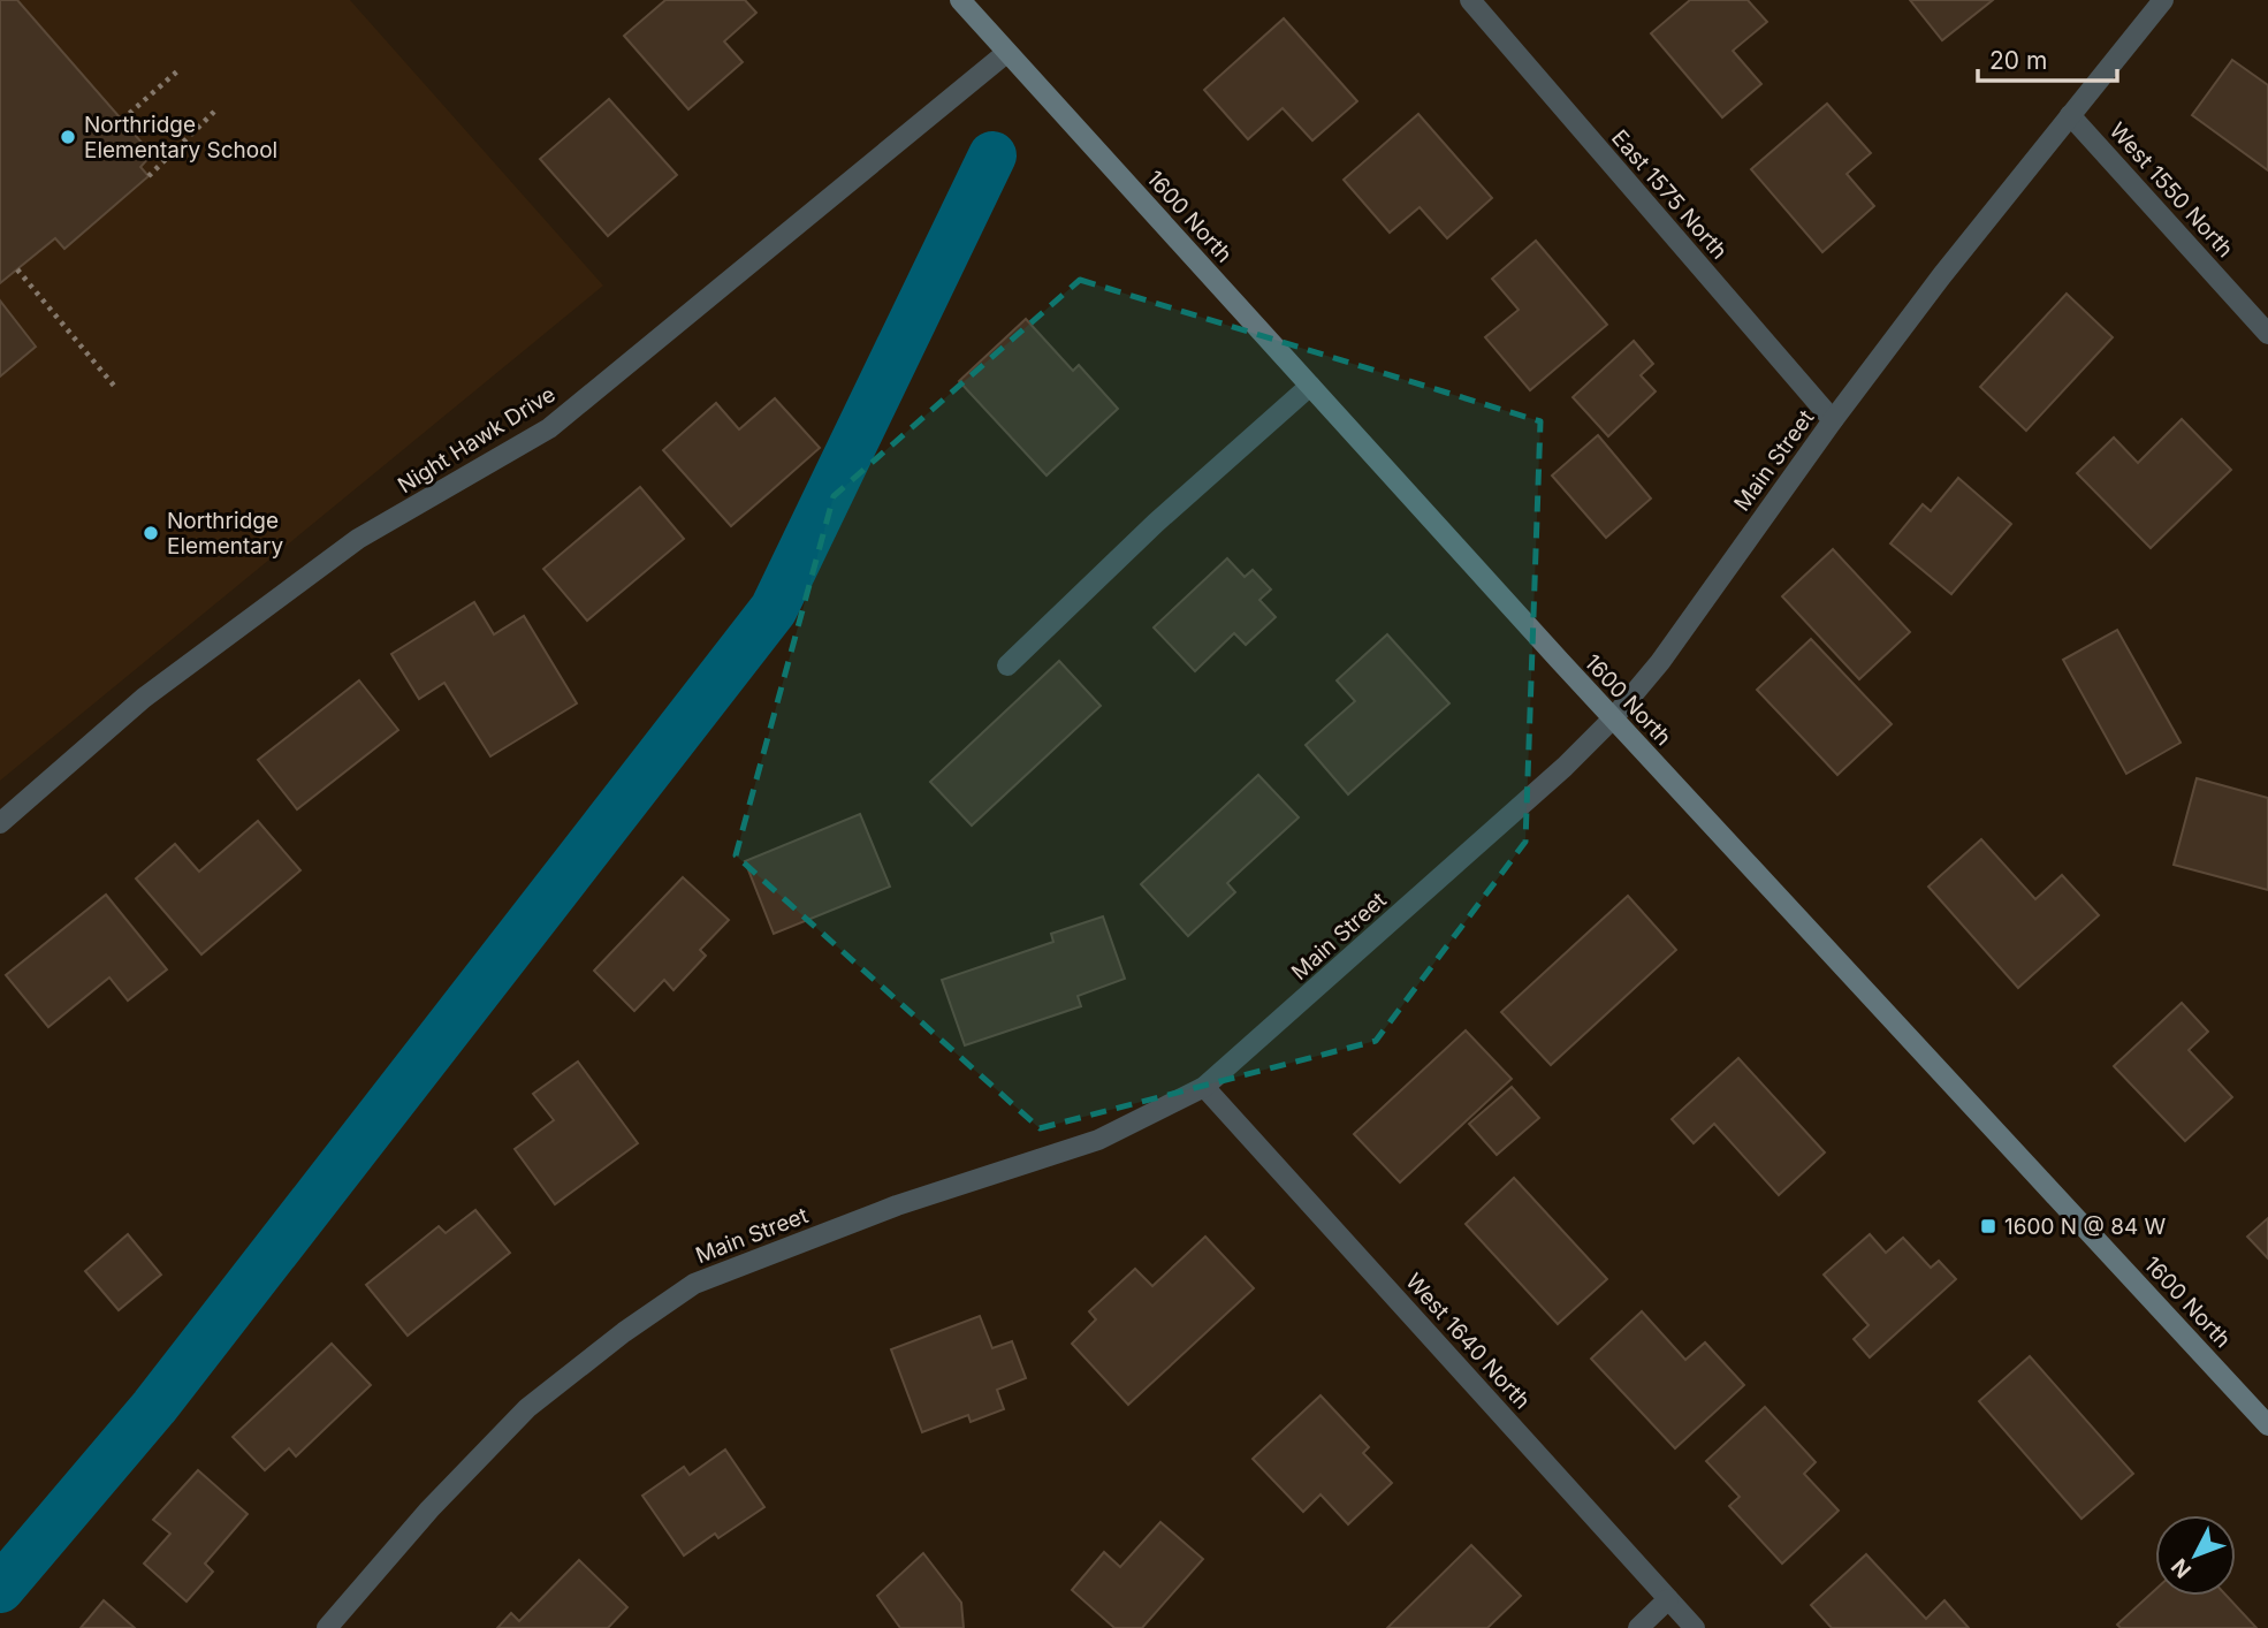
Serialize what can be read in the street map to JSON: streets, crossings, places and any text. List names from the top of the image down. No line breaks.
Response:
{"streets":{"main road":["1600 North"],"street":["West 1550 North","East 1575 North","Night Hawk Drive","Main Street","West 1640 North"]},"crossings":[["West 1550 North","Main Street"],["East 1575 North","Main Street"],["1600 North","Night Hawk Drive"],["1600 North","Main Street"],["Main Street","West 1640 North"]],"places":{"other":["Northridge Elementary School","Northridge Elementary"],"transit":["1600 N @ 84 W"]},"scale_bar":"20 m","north":"bottom left"}
